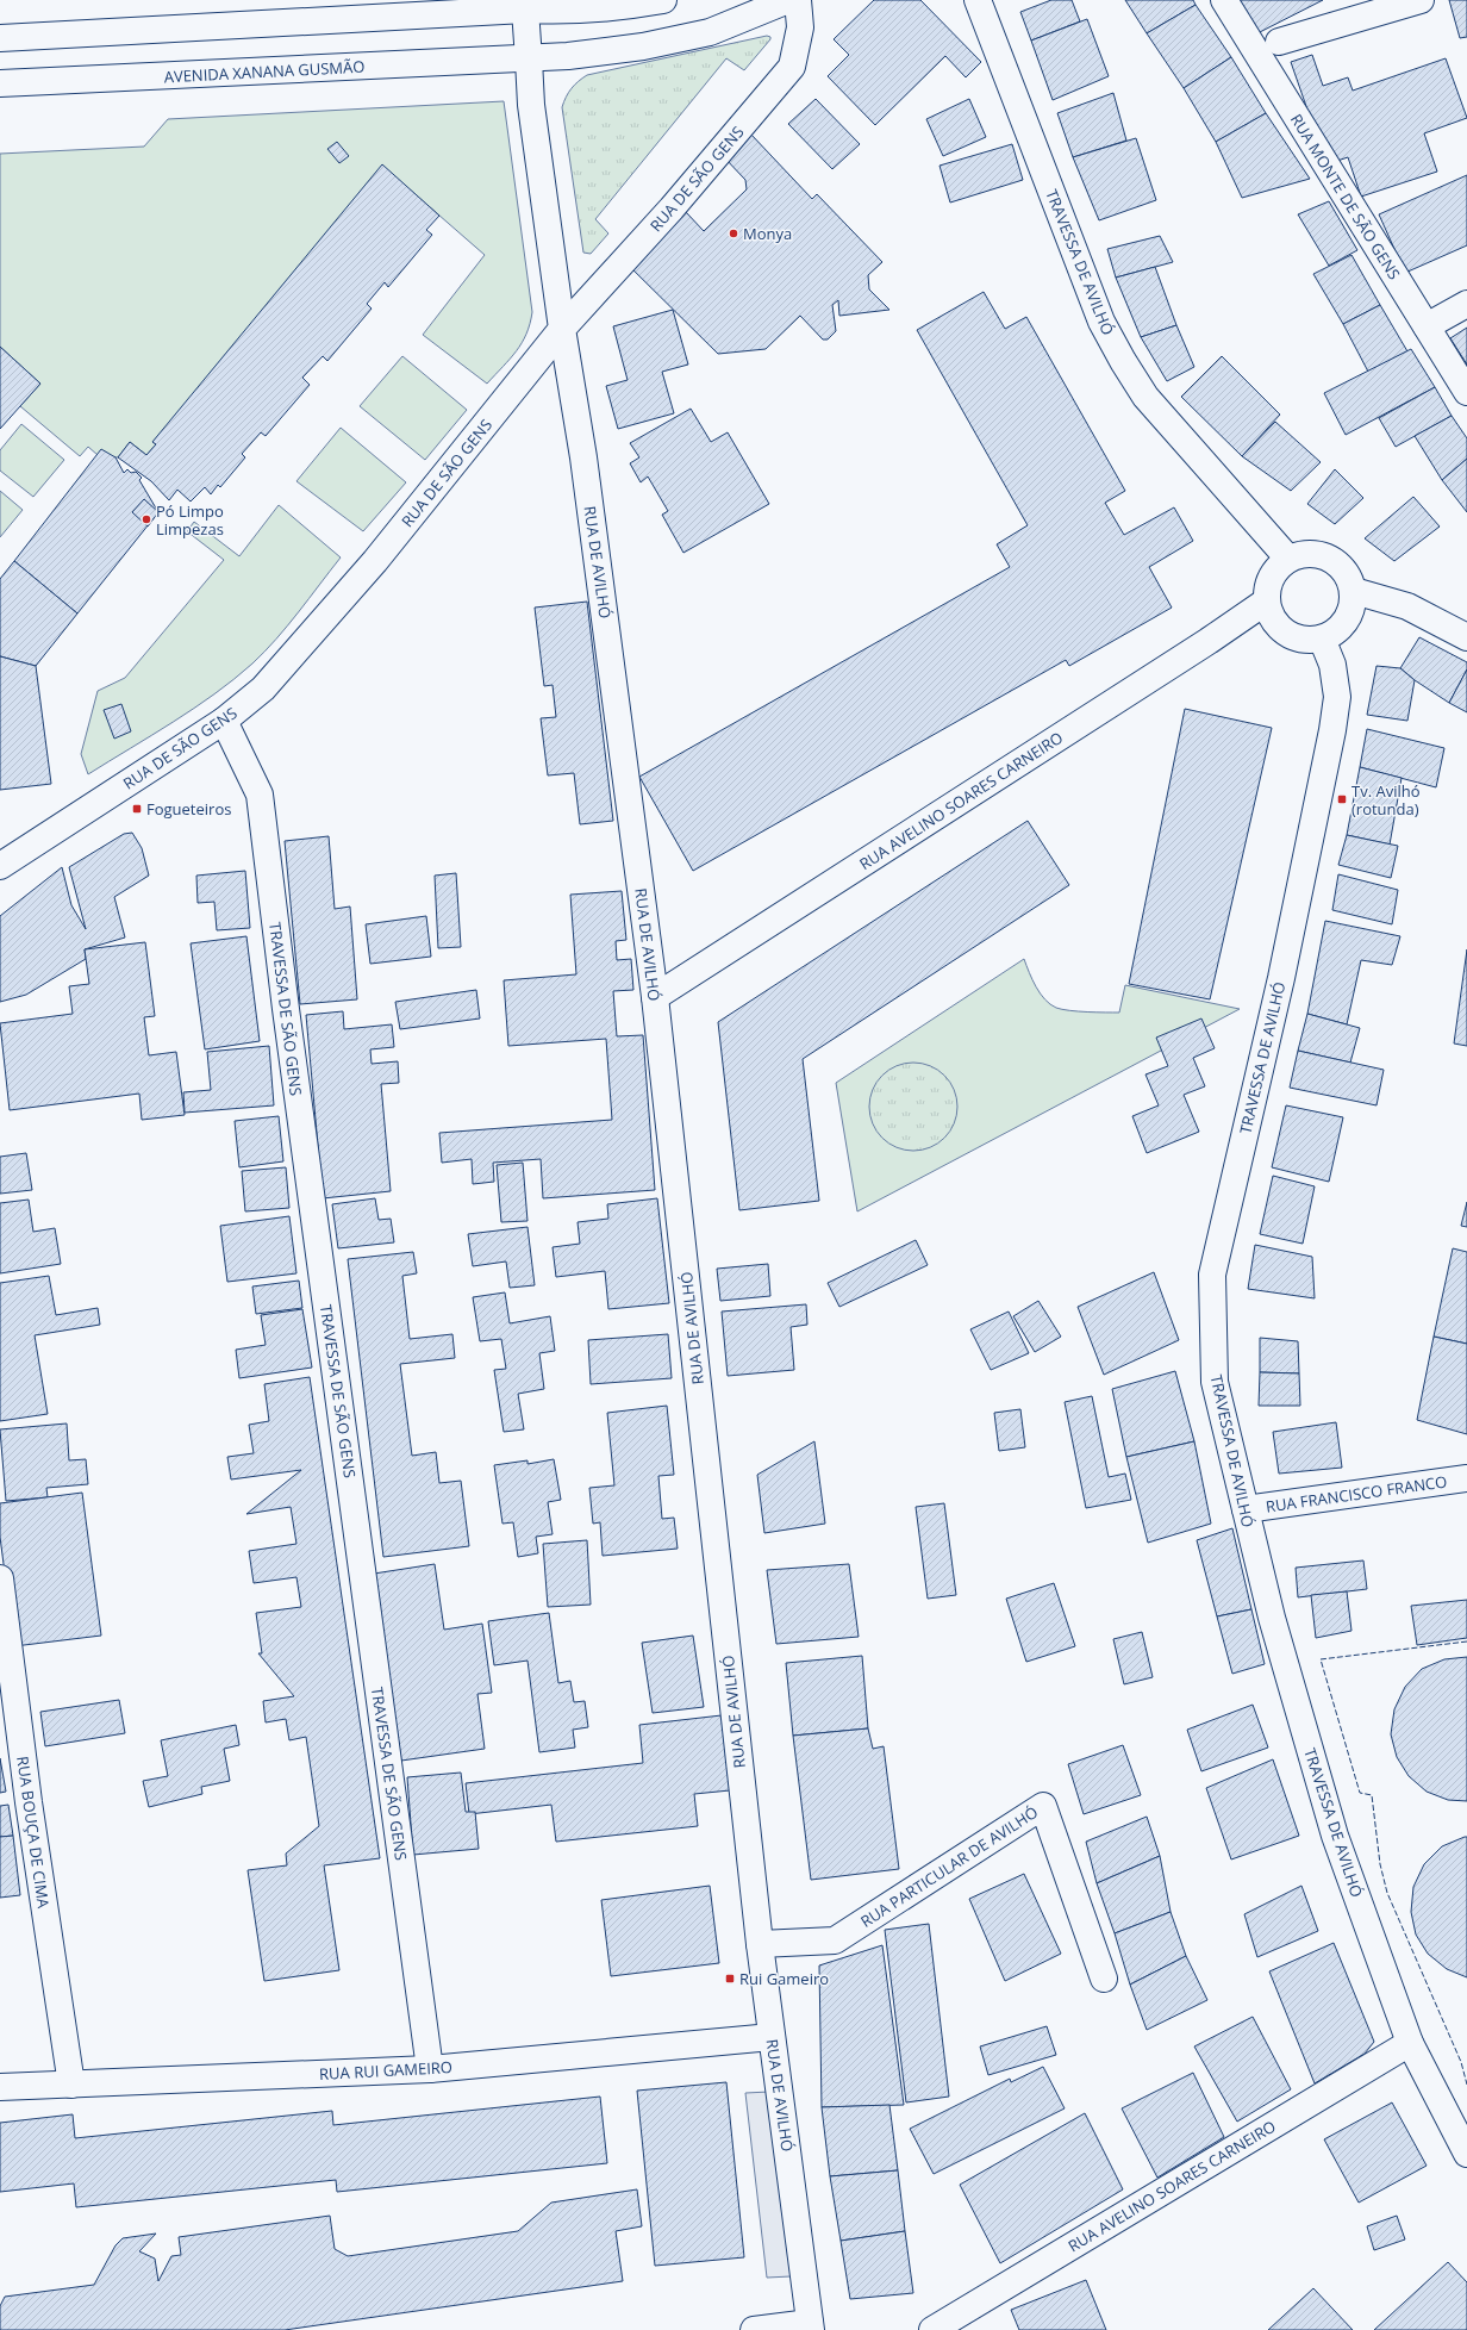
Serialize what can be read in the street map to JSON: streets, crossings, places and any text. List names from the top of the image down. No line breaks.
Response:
{"streets":{"street":["AVENIDA XANANA GUSMÃO","RUA DE SÃO GENS","RUA MONTE DE SÃO GENS","TRAVESSA DE AVILHÓ","RUA DE AVILHÓ","RUA AVELINO SOARES CARNEIRO","TRAVESSA DE SÃO GENS","RUA FRANCISCO FRANCO","RUA BOUÇA DE CIMA","RUA PARTICULAR DE AVILHÓ","RUA RUI GAMEIRO"]},"crossings":[["AVENIDA XANANA GUSMÃO","RUA DE AVILHÓ"],["RUA DE SÃO GENS","RUA DE AVILHÓ"],["RUA DE SÃO GENS","TRAVESSA DE SÃO GENS"],["TRAVESSA DE AVILHÓ","RUA AVELINO SOARES CARNEIRO"],["TRAVESSA DE AVILHÓ","RUA FRANCISCO FRANCO"],["RUA DE AVILHÓ","RUA AVELINO SOARES CARNEIRO"],["RUA DE AVILHÓ","RUA PARTICULAR DE AVILHÓ"],["RUA DE AVILHÓ","RUA RUI GAMEIRO"],["TRAVESSA DE SÃO GENS","RUA RUI GAMEIRO"],["RUA BOUÇA DE CIMA","RUA RUI GAMEIRO"]],"places":{"other":["Monya","Pó Limpo Limpezas"],"transit":["Tv. Avilhó (rotunda)","Fogueteiros","Rui Gameiro"]}}
